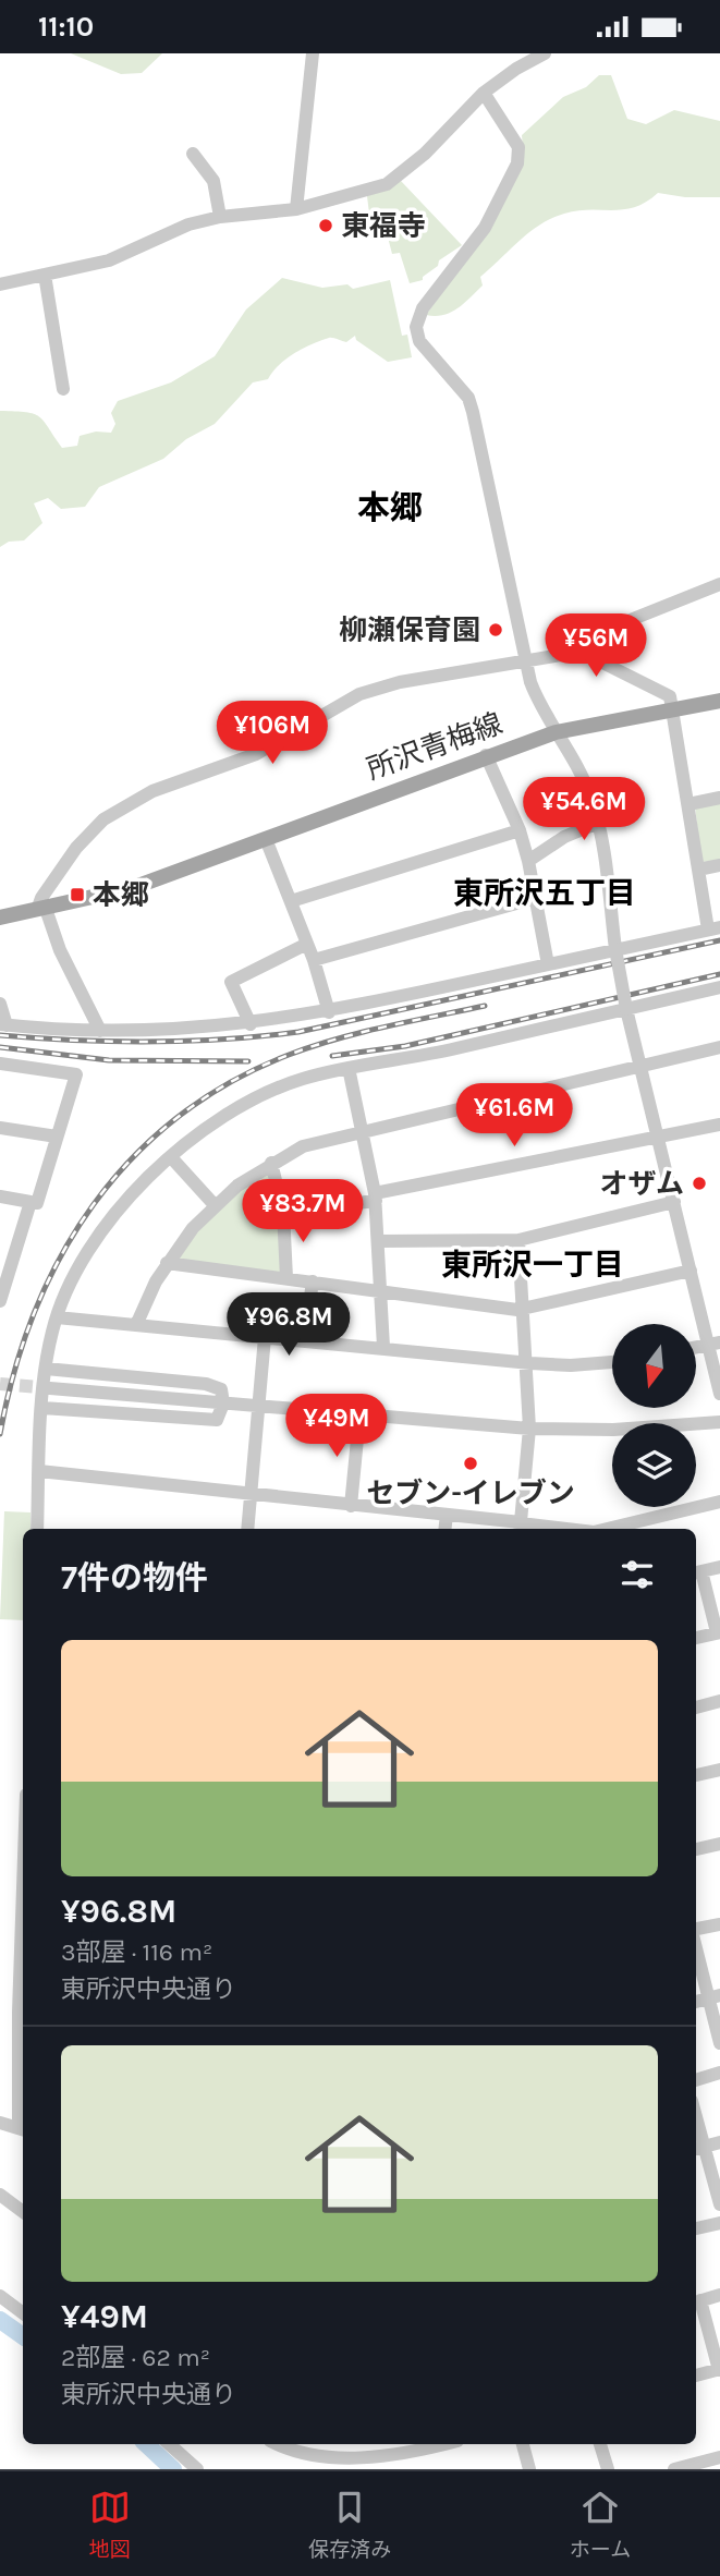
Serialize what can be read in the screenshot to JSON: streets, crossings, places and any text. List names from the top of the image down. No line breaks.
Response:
{"streets":{"main road":["所沢青梅線"]},"districts":["本郷","東所沢五丁目","東所沢一丁目"],"places":{"other":["東福寺","柳瀬保育園","オザム","セブン-イレブン"],"transit":["本郷"]},"north":"bottom","page":{"status":"11:10","price":["¥56M","¥106M","¥54.6M","¥61.6M","¥83.7M","¥96.8M","¥49M"],"heading":"7件の物件","list":[{"name":"¥96.8M","note":"3部屋 · 116 m² · 東所沢中央通り"},{"name":"¥49M","note":"2部屋 · 62 m² · 東所沢中央通り"}],"tabs":["地図","保存済み","ホーム"]}}
